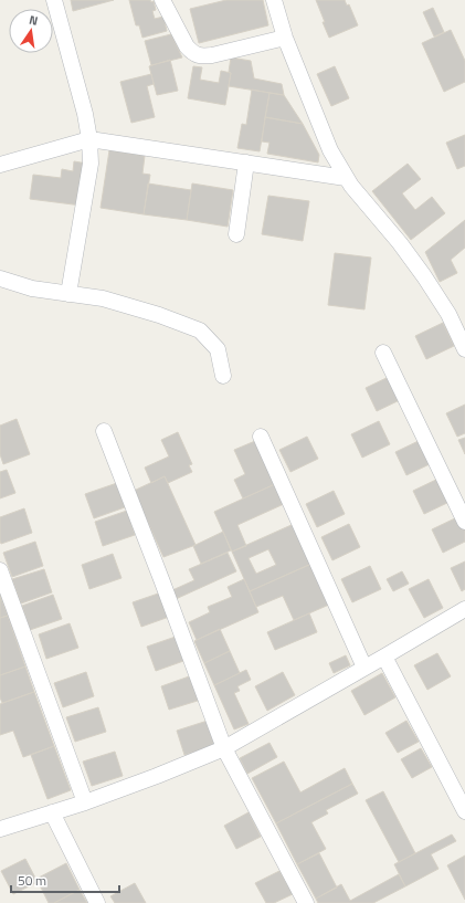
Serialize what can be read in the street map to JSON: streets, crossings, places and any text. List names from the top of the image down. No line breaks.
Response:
{"scale_bar":"50 m","north":"top"}
